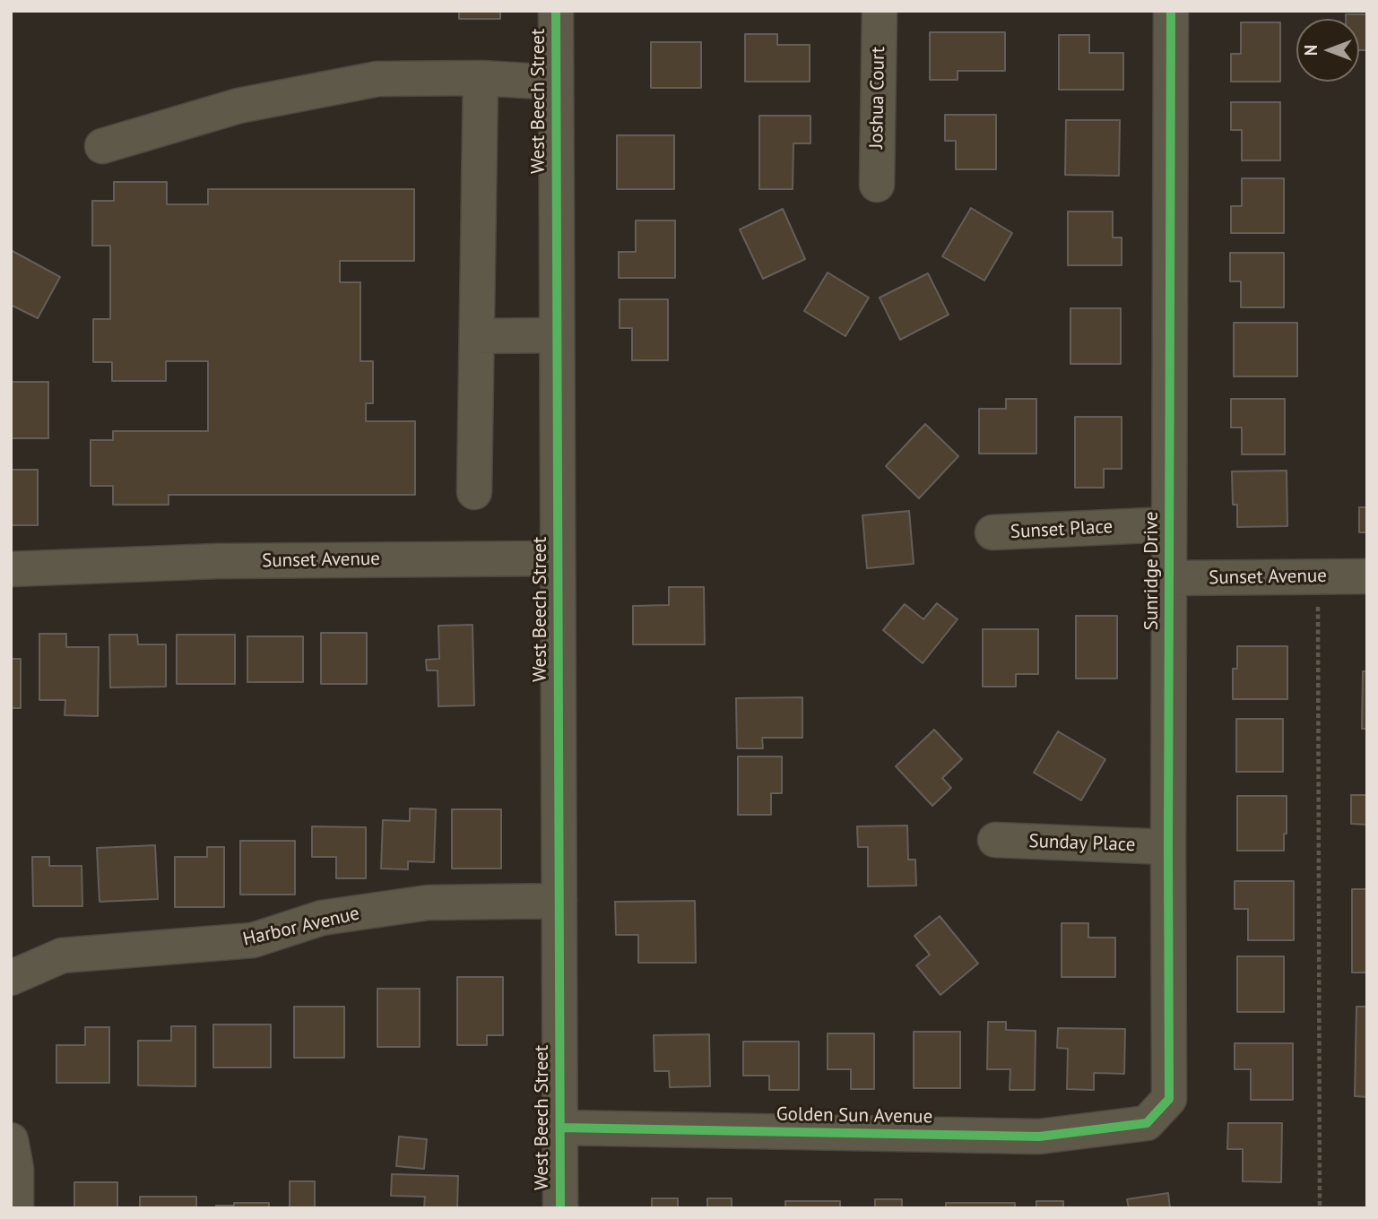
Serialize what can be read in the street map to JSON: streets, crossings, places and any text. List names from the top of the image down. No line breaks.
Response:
{"streets":{"street":["Joshua Court","West Beech Street","Sunset Place","Sunset Avenue","Sunridge Drive","Sunday Place","Harbor Avenue","Golden Sun Avenue"]},"crossings":[["West Beech Street","Sunset Avenue"],["West Beech Street","Harbor Avenue"],["West Beech Street","Golden Sun Avenue"],["Sunset Place","Sunridge Drive"],["Sunset Avenue","Sunridge Drive"],["Sunridge Drive","Sunday Place"],["Sunridge Drive","Golden Sun Avenue"]],"north":"left"}
